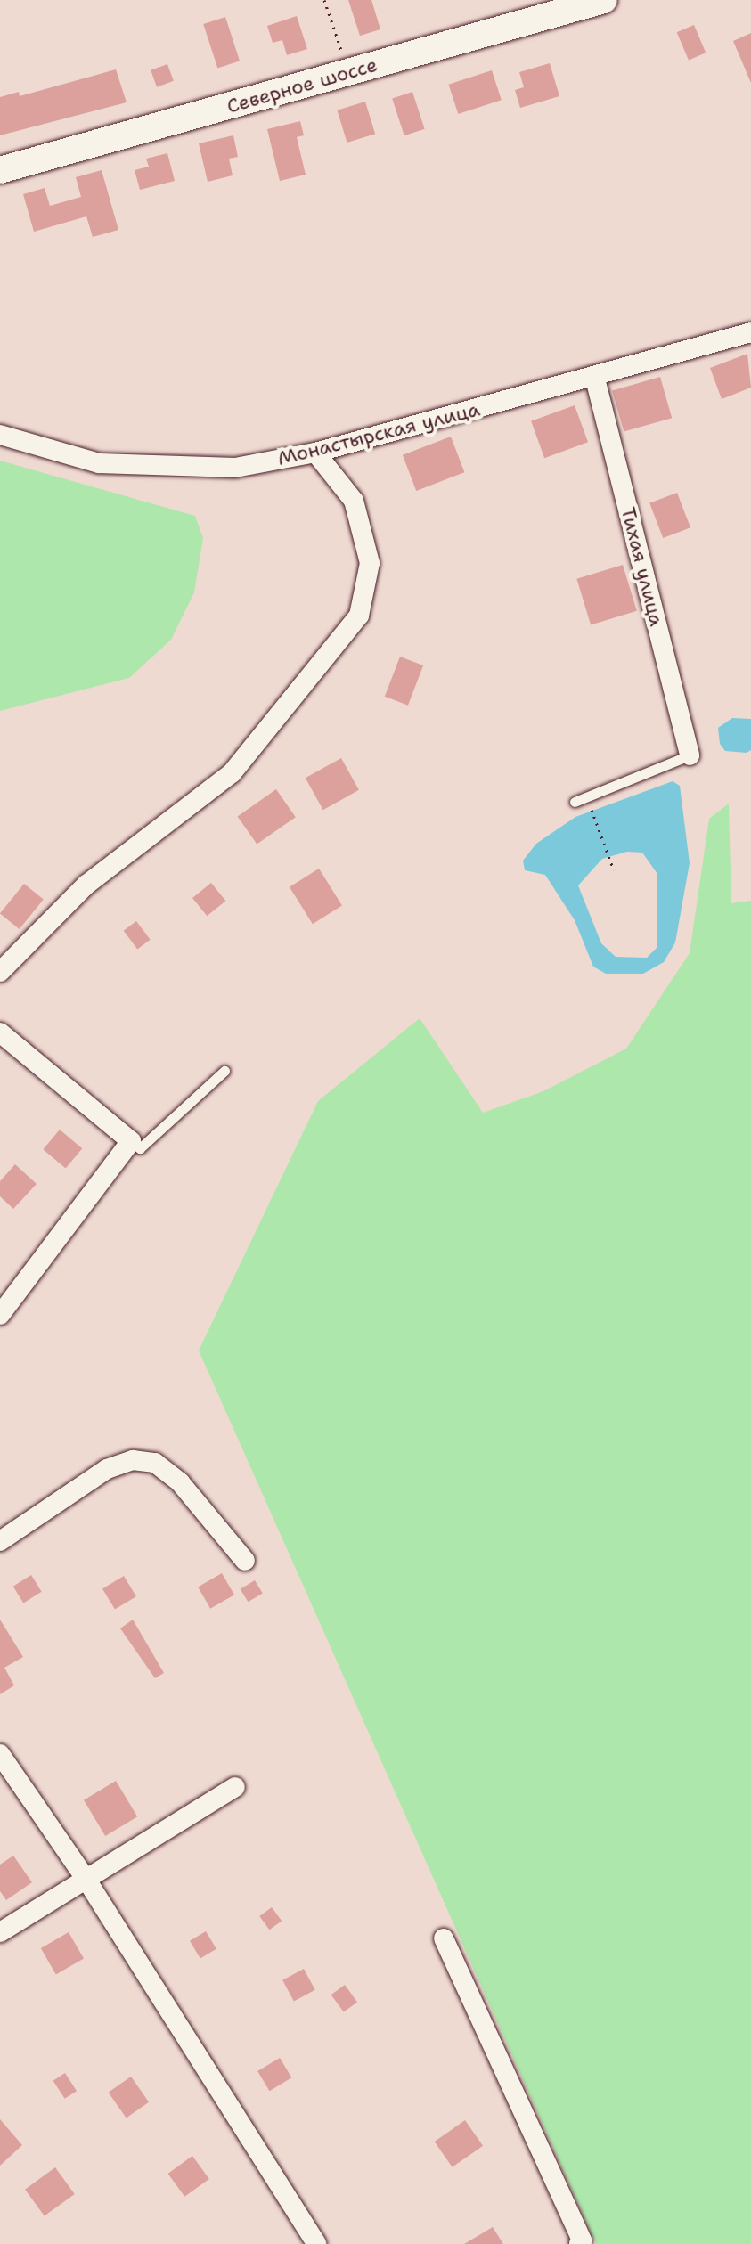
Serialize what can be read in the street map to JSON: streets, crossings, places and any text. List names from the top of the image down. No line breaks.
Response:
{"streets":{"main road":["Северное шоссе"],"street":["Монастырская улица","Тихая улица"]},"crossings":[["Монастырская улица","Тихая улица"]]}
